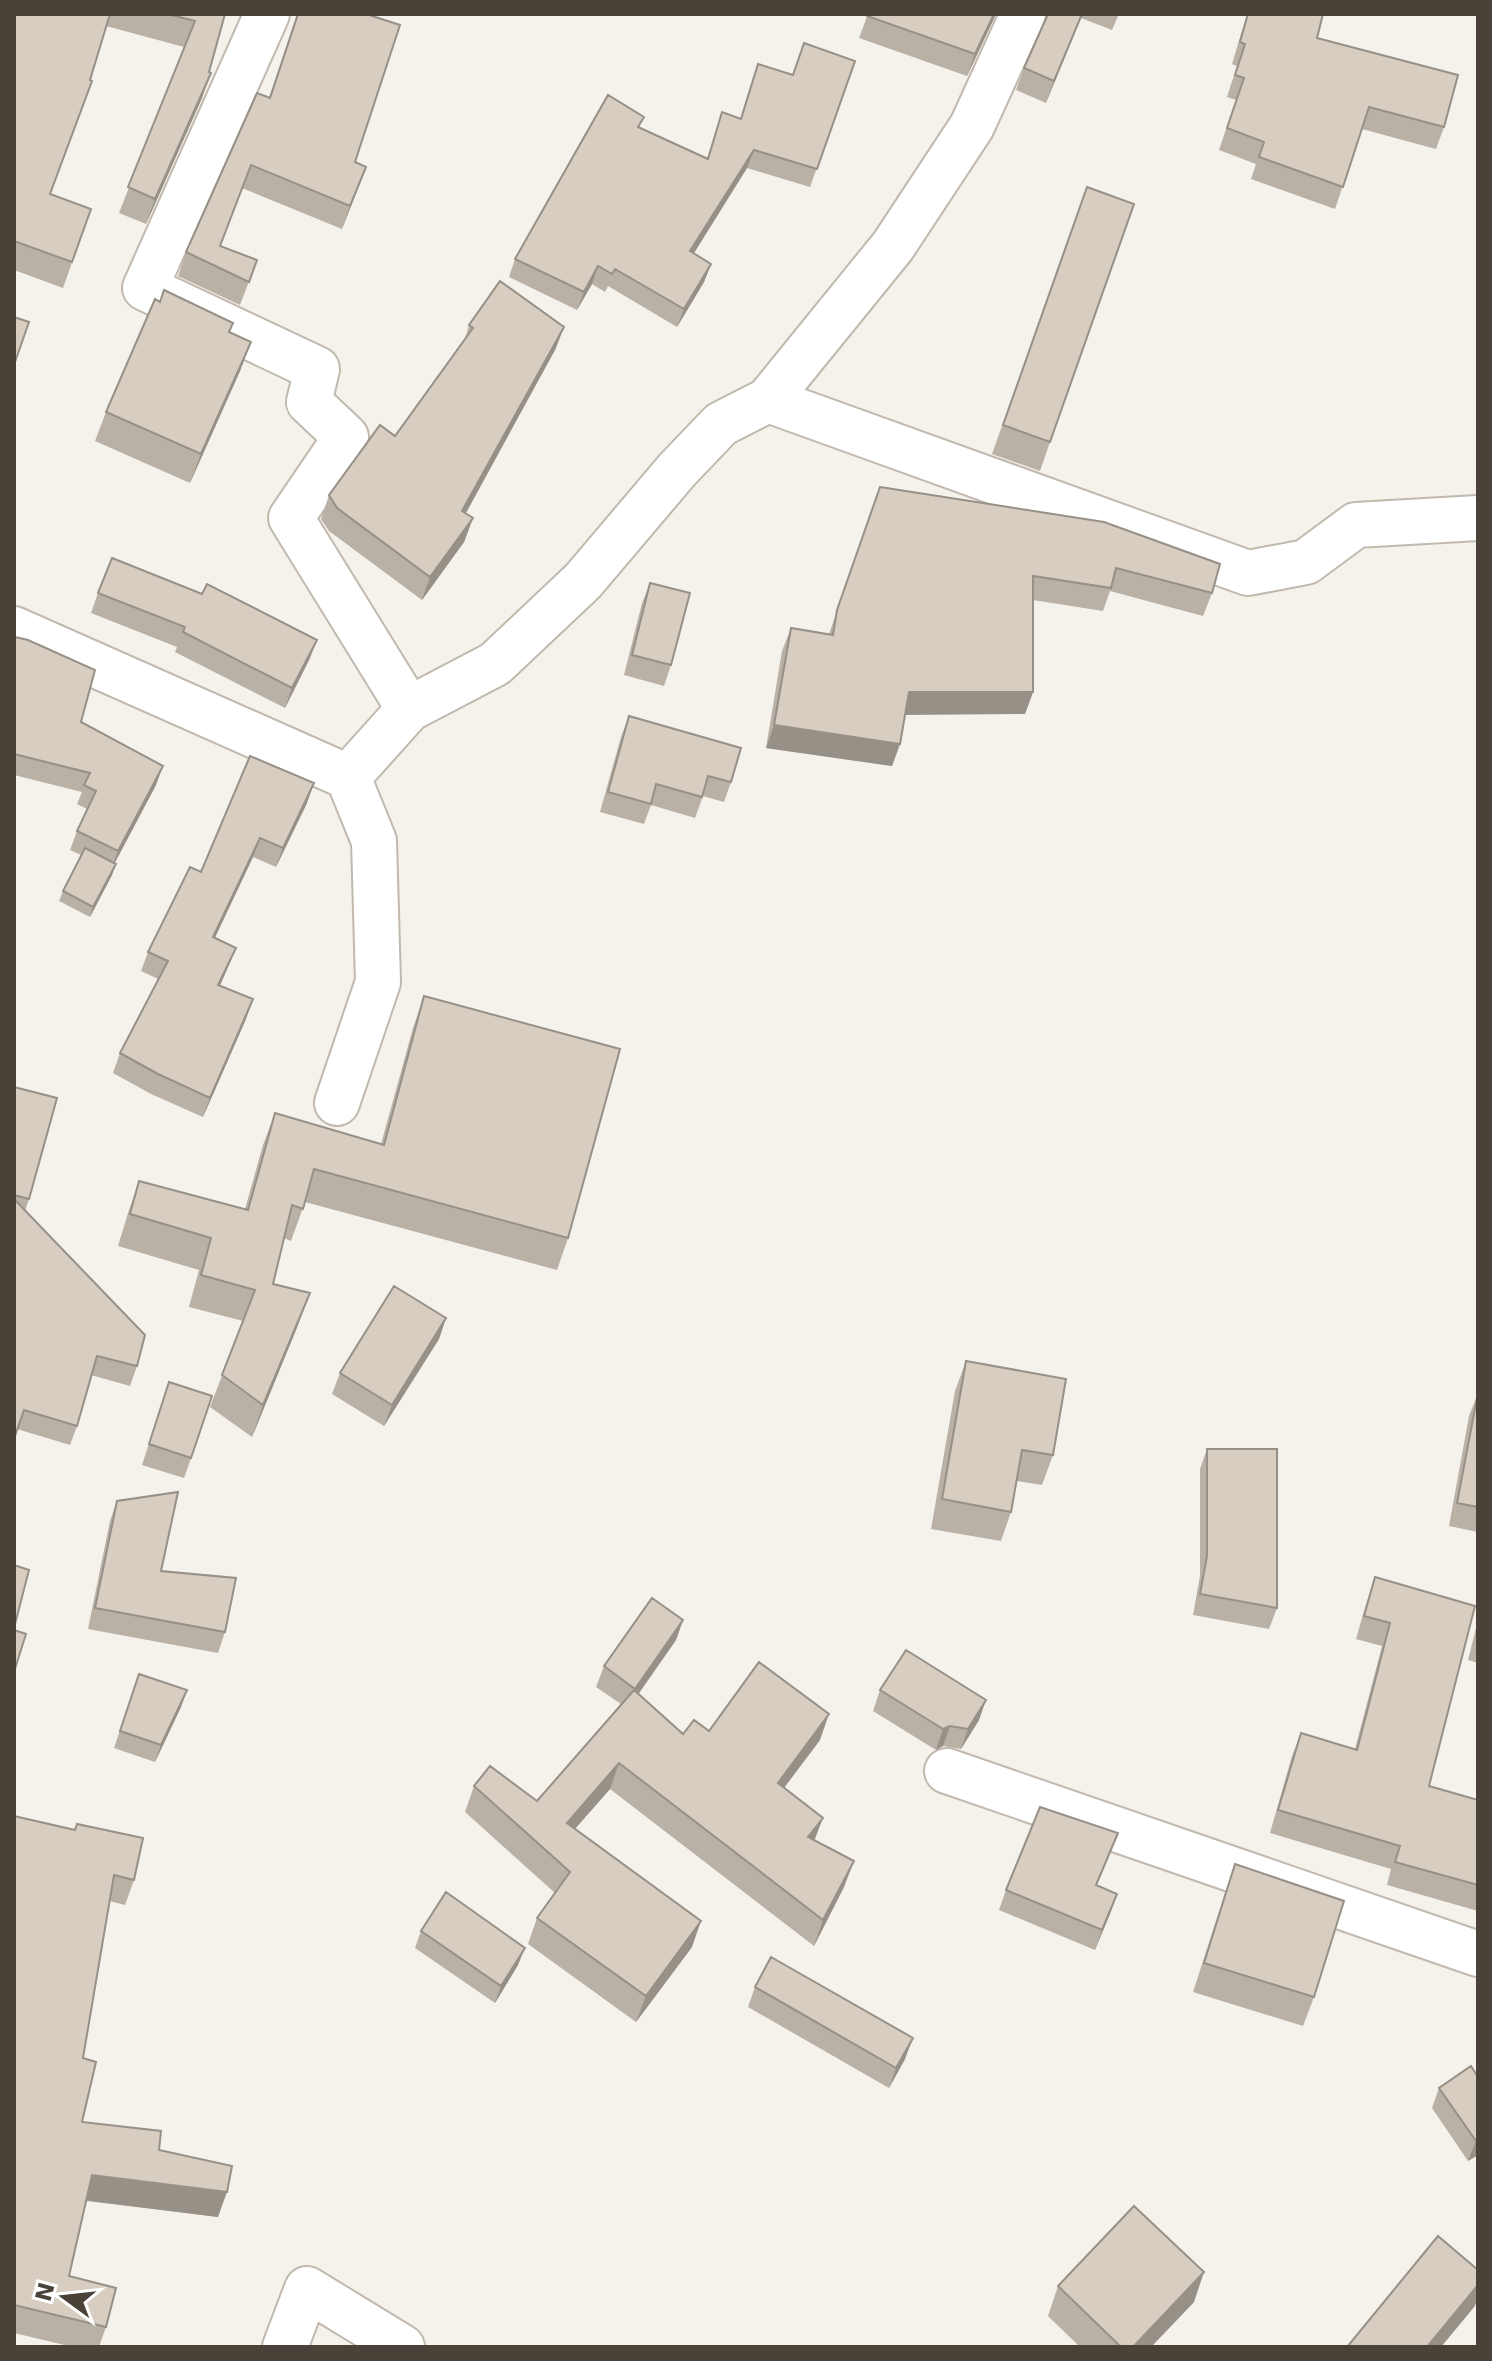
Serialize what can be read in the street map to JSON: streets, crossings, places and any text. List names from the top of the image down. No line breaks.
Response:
{"north":"left"}
